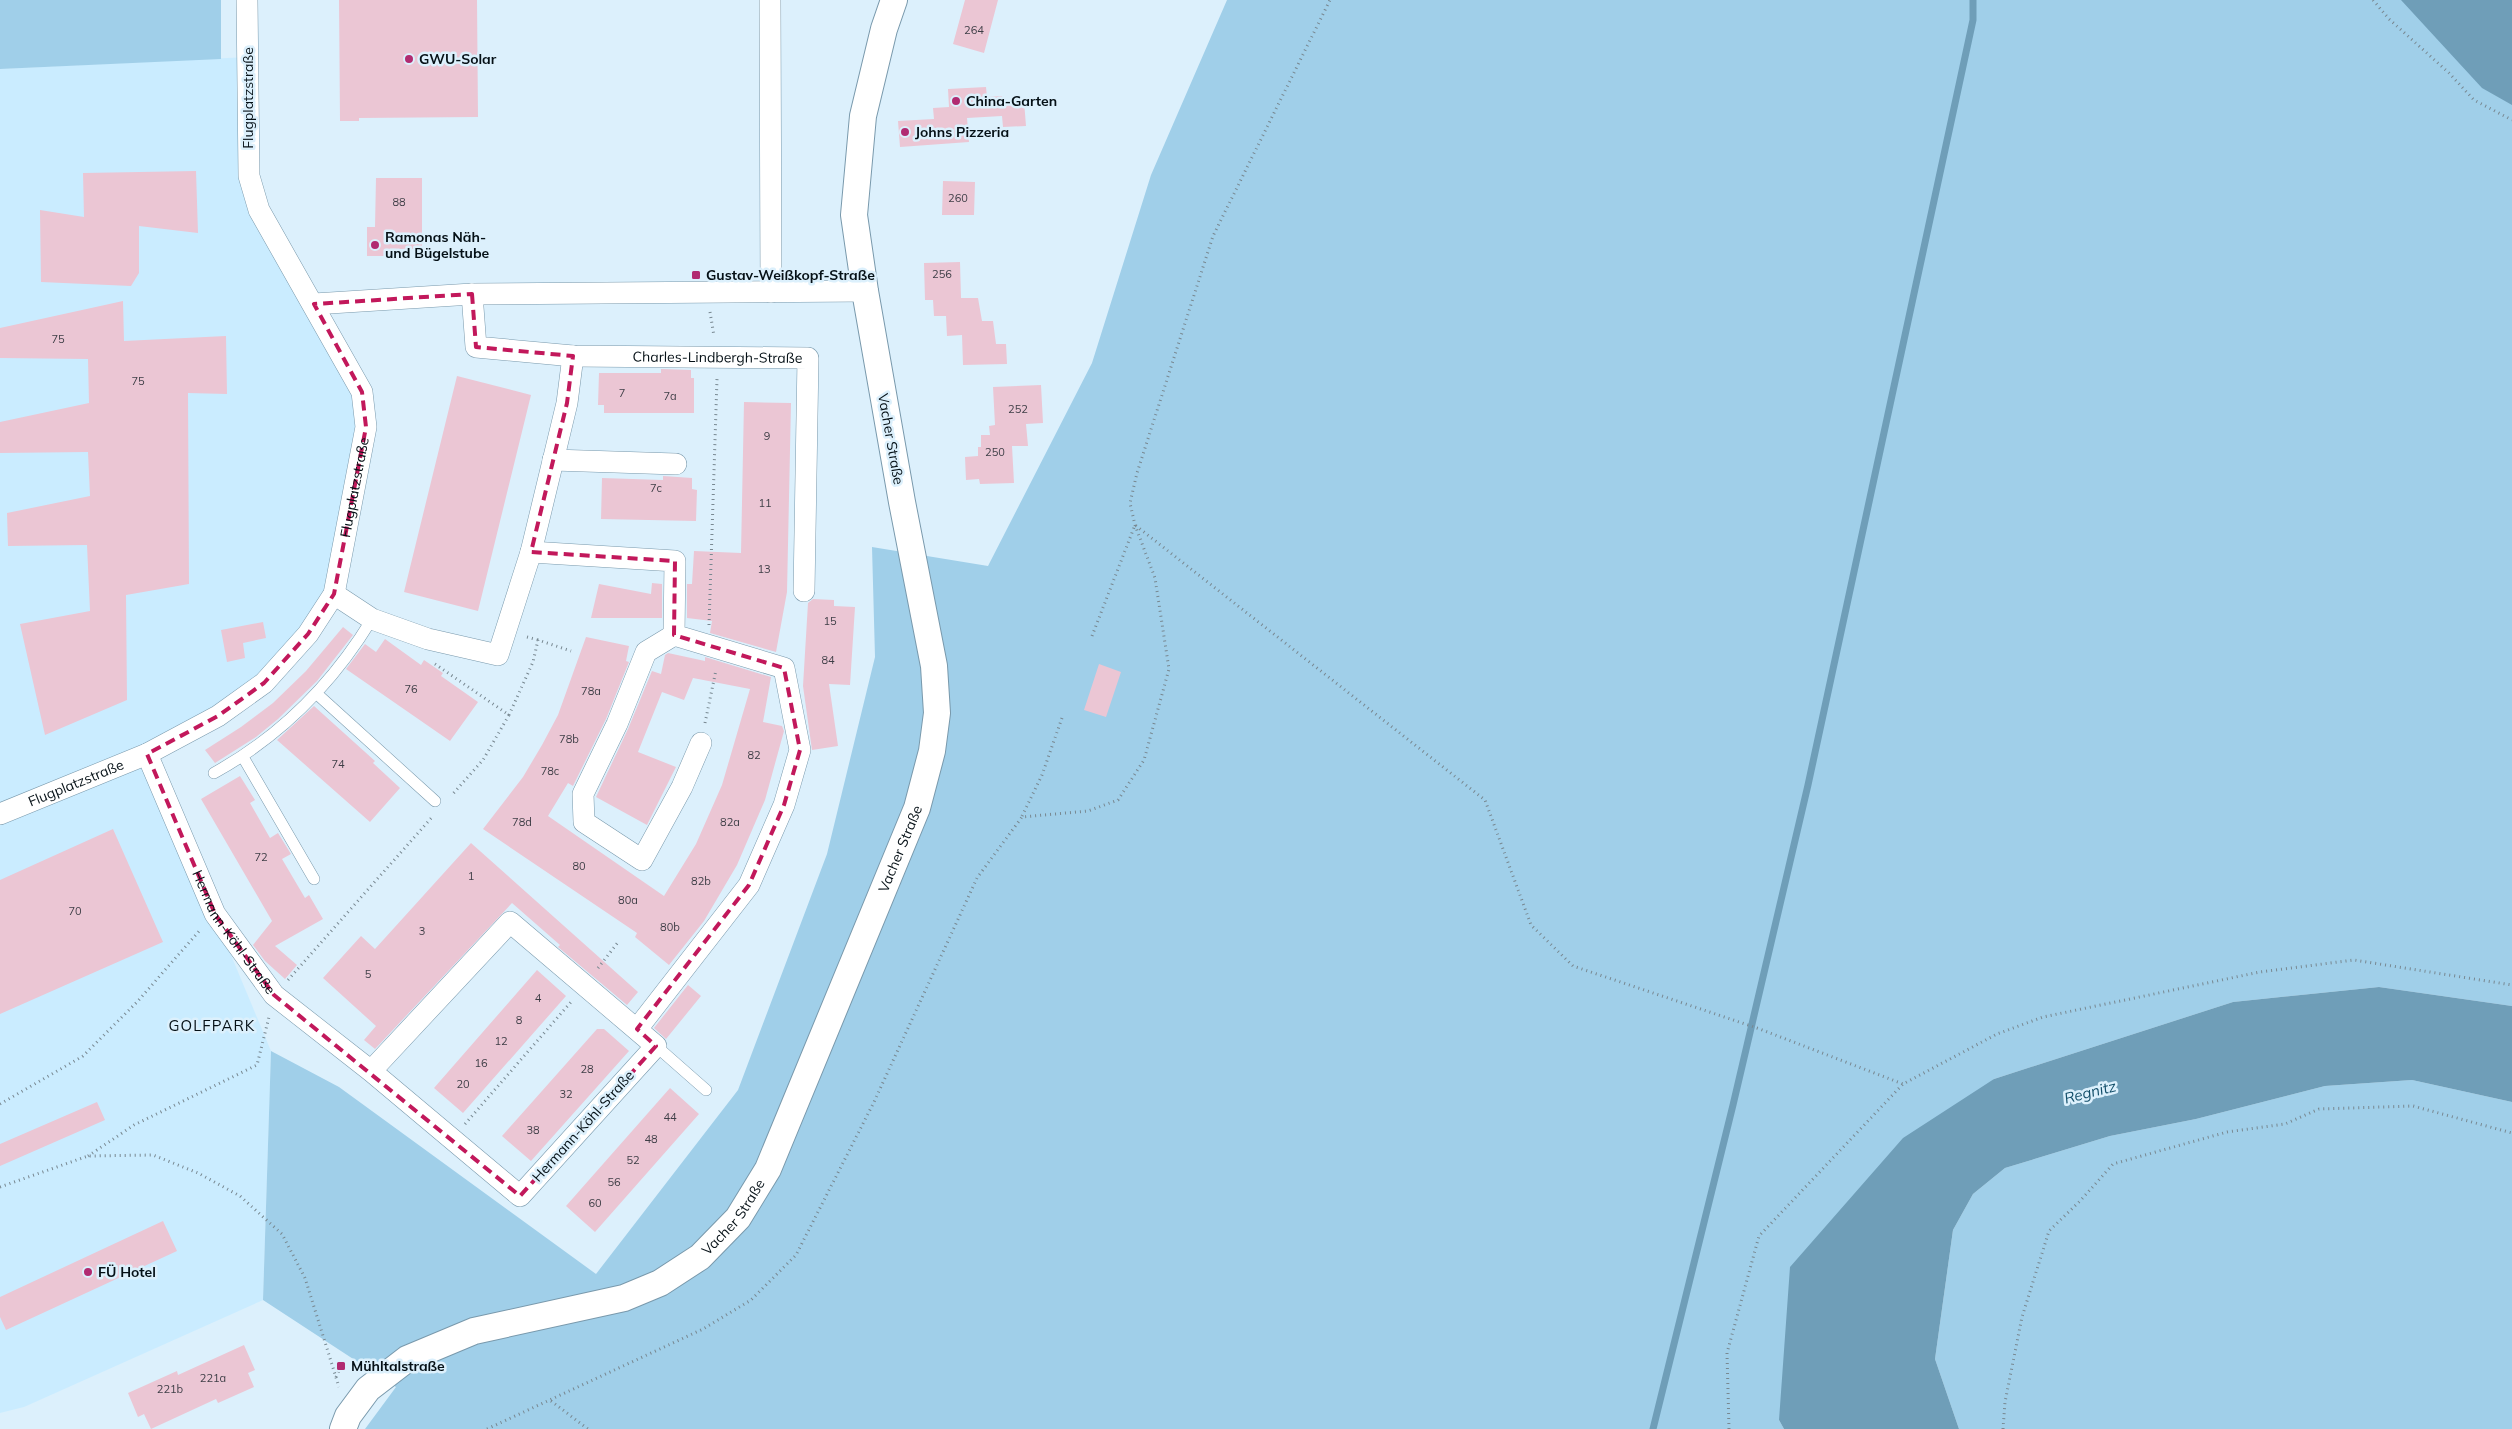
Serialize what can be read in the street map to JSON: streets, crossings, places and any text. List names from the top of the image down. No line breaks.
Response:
{"streets":{"street":["Flugplatzstraße","Charles-Lindbergh-Straße","Vacher Straße","Hermann-Köhl-Straße"]},"crossings":[["Flugplatzstraße","Hermann-Köhl-Straße"]],"districts":["GOLFPARK"],"water":["Regnitz"],"places":{"other":["GWU-Solar","China-Garten","Johns Pizzeria","Ramonas Näh- und Bügelstube","FÜ Hotel"],"transit":["Gustav-Weißkopf-Straße","Mühltalstraße"]},"house_numbers":["264","260","88","256","75","75","7","7a","252","9","250","7c","11","13","15","84","76","78a","78b","82","74","78c","78d","82a","72","80","1","82b","80a","70","80b","3","5","4","8","12","16","28","20","32","44","38","48","52","56","60","221a","221b"]}
